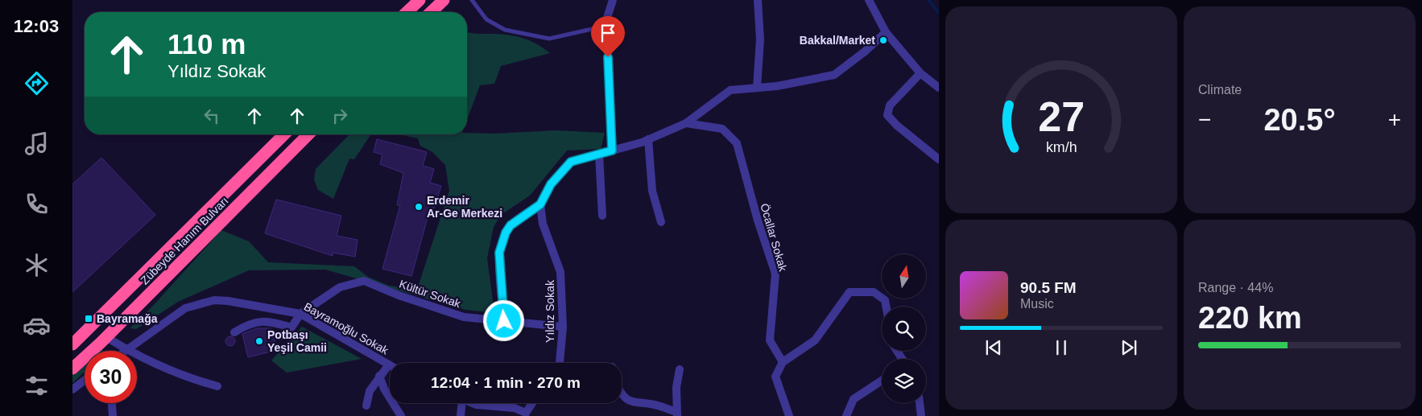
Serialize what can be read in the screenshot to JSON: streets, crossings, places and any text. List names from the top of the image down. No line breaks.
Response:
{"streets":{"highway":["Zübeyde Hanım Bulvarı"],"street":["Öcallar Sokak","Kültür Sokak","Yıldız Sokak","Bayramoğlu Sokak"]},"crossings":[["Kültür Sokak","Yıldız Sokak"],["Kültür Sokak","Bayramoğlu Sokak"]],"places":{"other":["Bakkal/Market","Erdemir Ar-Ge Merkezi","Potbaşı Yeşil Camii"],"transit":["Bayramağa"]},"north":"top","page":{"tabs":"12:03","tile":["Climate",["Range · 44%","220 km"]],"turn":["110 m","Yıldız Sokak"],"heat":["−","20.5°","+"],"song":["90.5 FM","Music"],"limit":"30","trip":"12:04 · 1 min · 270 m","gauge":["27","km/h"]}}
